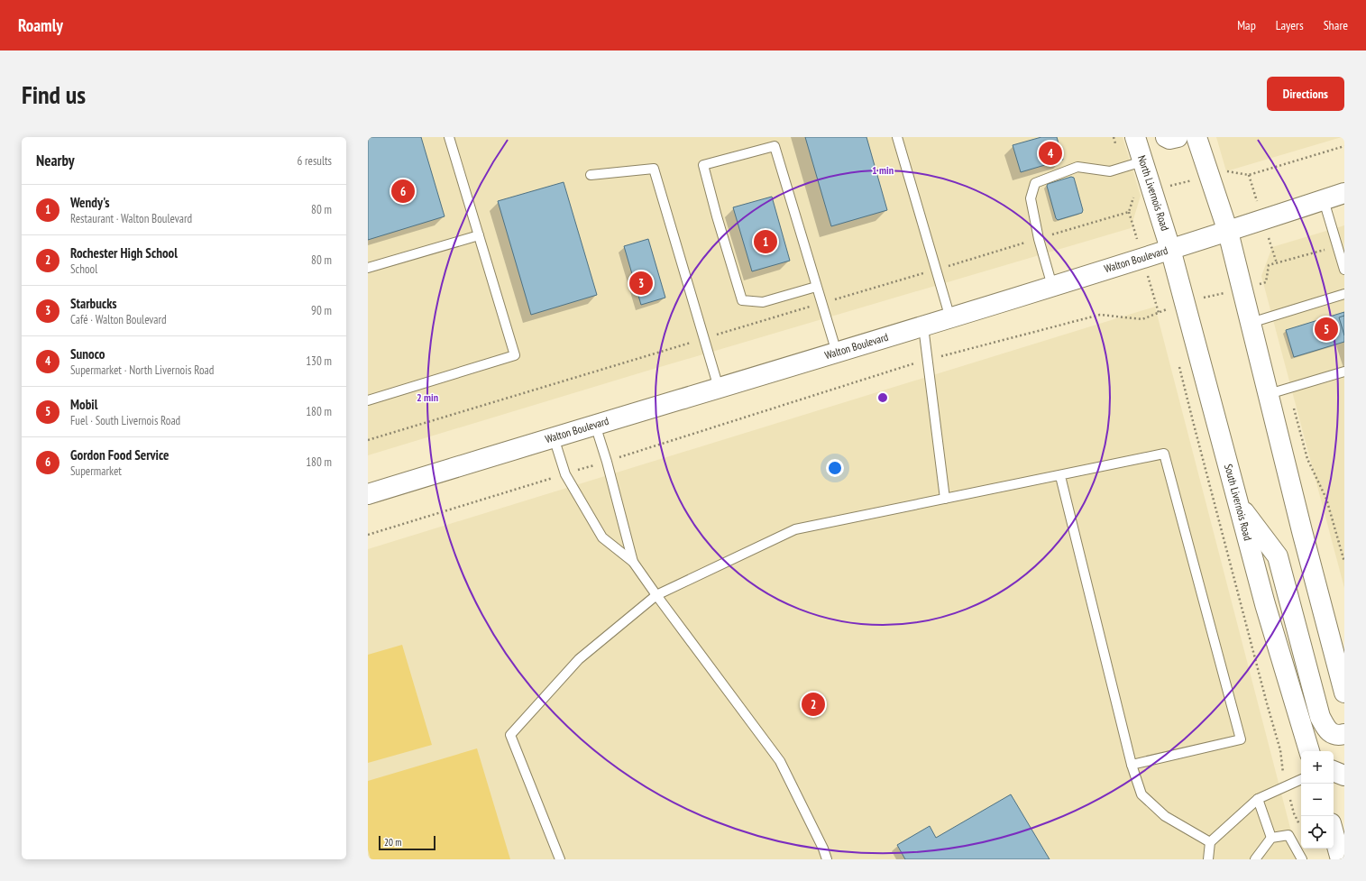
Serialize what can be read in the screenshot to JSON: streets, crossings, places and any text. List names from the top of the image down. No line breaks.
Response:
{"streets":{"main road":["North Livernois Road","Walton Boulevard","South Livernois Road"]},"crossings":[["North Livernois Road","Walton Boulevard"],["North Livernois Road","South Livernois Road"],["Walton Boulevard","South Livernois Road"]],"scale_bar":"20 m","page":{"header":"Roamly","nav":["Map","Layers","Share"],"buttons":"Directions","title":"Find us","heading":["Nearby","6 results"],"pins":["4","6","1","3","5","2"],"list":[{"mark":"1","name":"Wendy's","note":"Restaurant · Walton Boulevard","value":"80 m"},{"mark":"2","name":"Rochester High School","note":"School","value":"80 m"},{"mark":"3","name":"Starbucks","note":"Café · Walton Boulevard","value":"90 m"},{"mark":"4","name":"Sunoco","note":"Supermarket · North Livernois Road","value":"130 m"},{"mark":"5","name":"Mobil","note":"Fuel · South Livernois Road","value":"180 m"},{"mark":"6","name":"Gordon Food Service","note":"Supermarket","value":"180 m"}],"map_buttons":["+","−"],"scale":"20 m"},"rings":["1 min","2 min"]}
